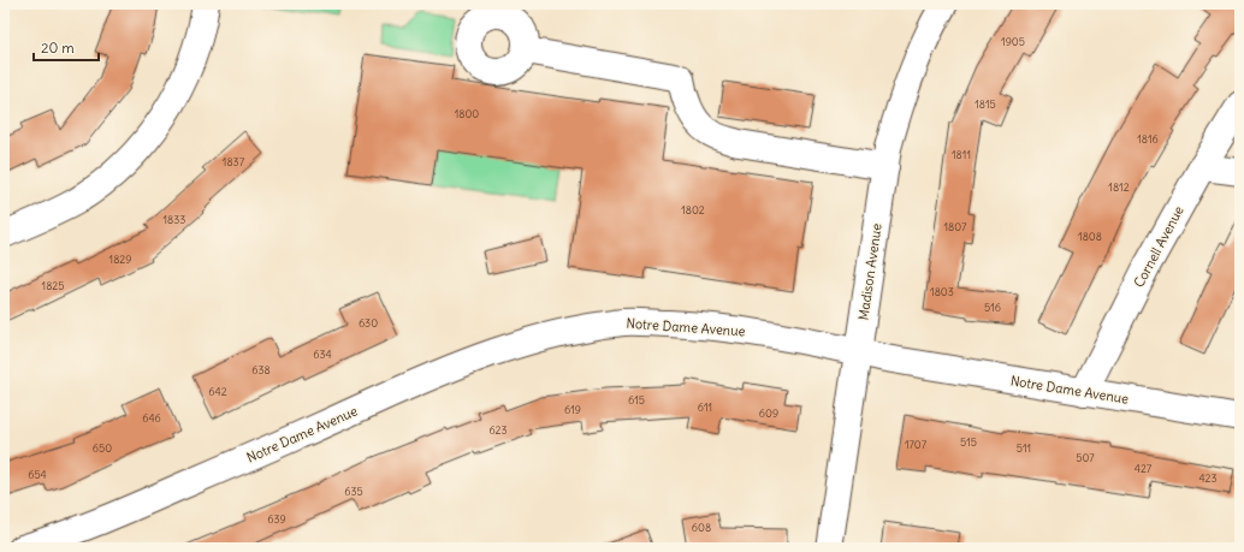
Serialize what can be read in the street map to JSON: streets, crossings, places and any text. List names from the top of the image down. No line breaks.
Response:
{"streets":{"street":["Cornell Avenue","Madison Avenue","Notre Dame Avenue"]},"crossings":[["Cornell Avenue","Notre Dame Avenue"],["Madison Avenue","Notre Dame Avenue"]],"house_numbers":["1905","1815","1800","1816","1811","1837","1812","1802","1833","1807","1808","1829","1825","1803","516","630","634","638","642","615","611","619","609","646","623","515","1707","650","511","507","427","654","423","635","639","608"],"scale_bar":"20 m"}
